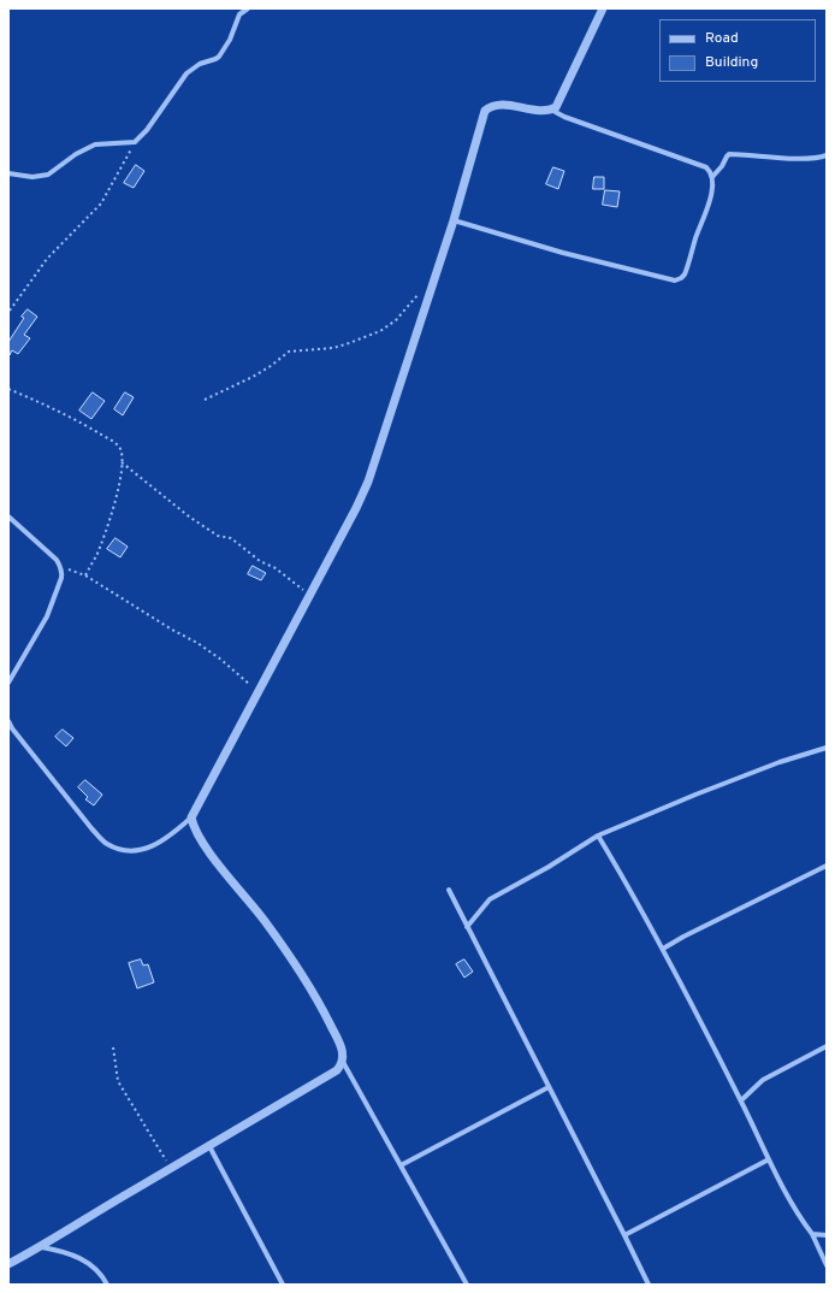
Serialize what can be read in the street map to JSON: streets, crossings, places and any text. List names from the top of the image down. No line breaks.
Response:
{"legend":["Road","Building"]}
